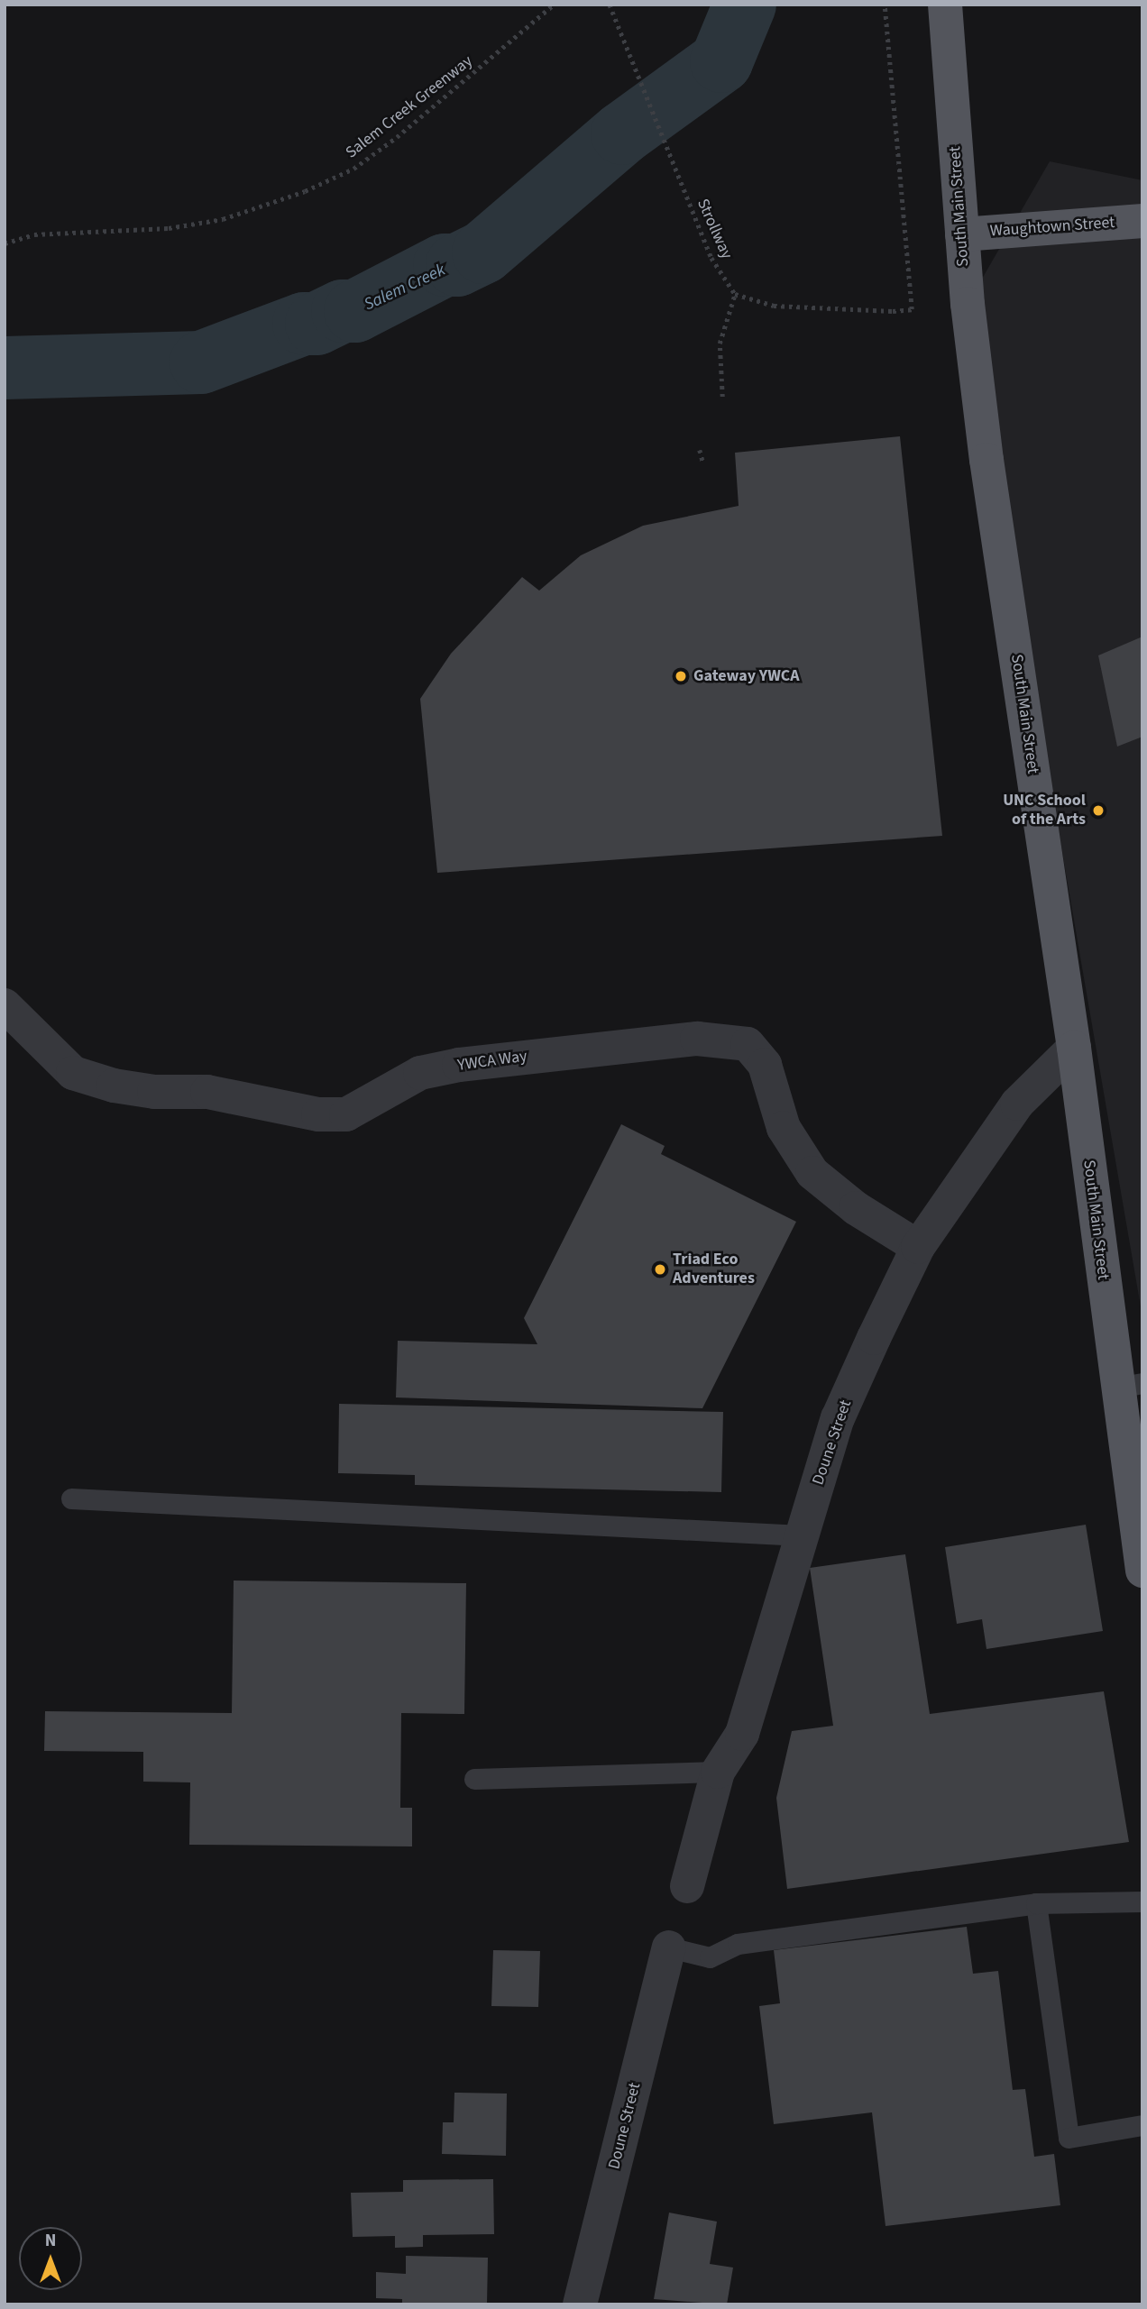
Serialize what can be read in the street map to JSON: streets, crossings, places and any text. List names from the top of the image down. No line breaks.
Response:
{"streets":{"main road":["South Main Street","Waughtown Street"],"street":["YWCA Way","Doune Street"],"path":["Salem Creek Greenway","Strollway"]},"crossings":[["South Main Street","Waughtown Street"],["South Main Street","Doune Street"],["YWCA Way","Doune Street"]],"water":["Salem Creek"],"places":["Gateway YWCA","UNC School of the Arts","Triad Eco Adventures"],"north":"top"}
